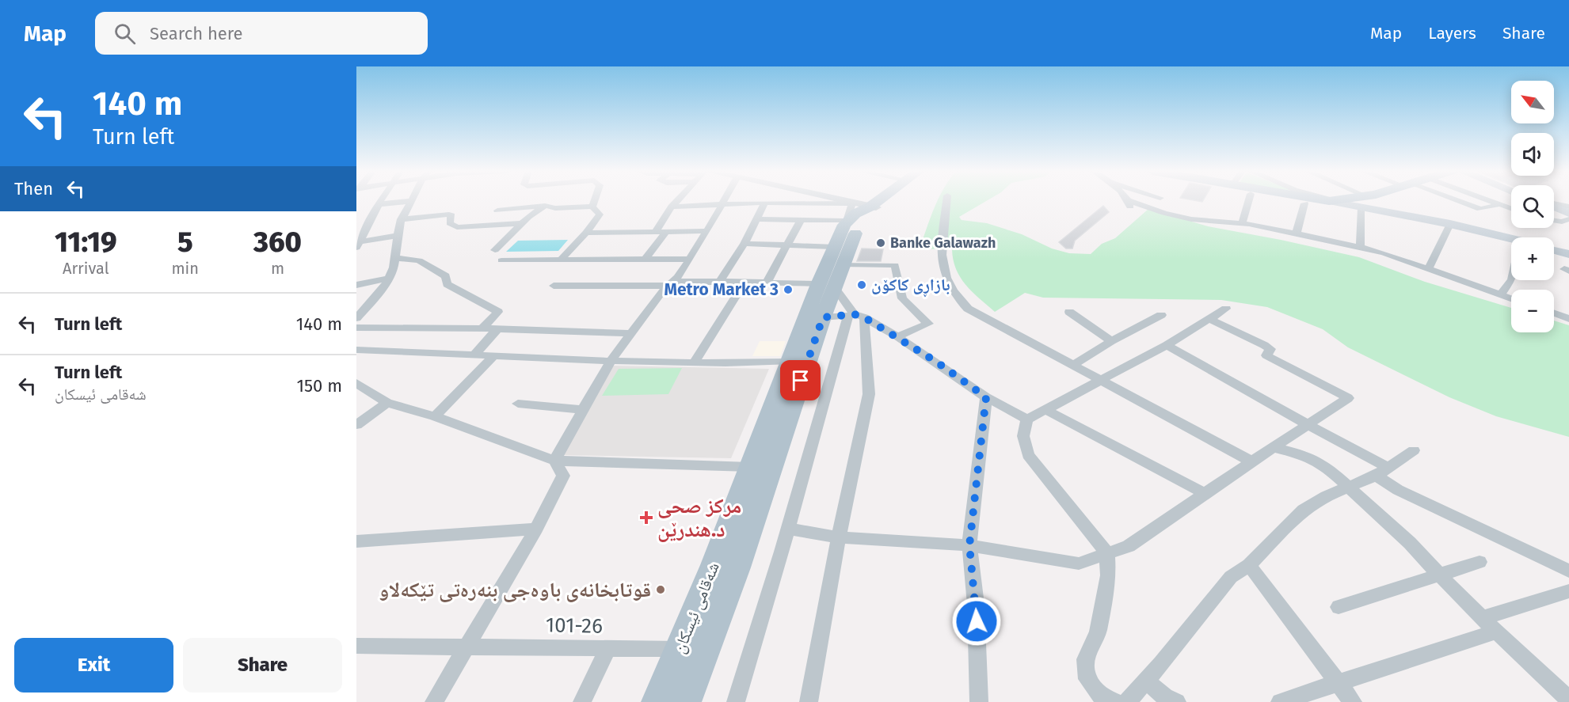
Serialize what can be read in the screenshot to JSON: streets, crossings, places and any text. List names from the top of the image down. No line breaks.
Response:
{"streets":{"main road":["شەقامی ئیسکان"],"street":["101-26"]},"crossings":[["شەقامی ئیسکان","101-26"]],"places":{"other":["Banke Galawazh","بازاڕی کاکۆن","Metro Market 3","قوتابخانه‌ی باوه‌جی بنه‌ره‌تی تێكه‌لاو"],"health":["مرکز صحی د.هندرێن"]},"north":"top left","page":{"header":"Map","search":"Search here","nav":["Map","Layers","Share"],"turn":["140 m","Turn left"],"map_buttons":["+","−"],"then":"Then","eta":["11:19","Arrival","5","min","360","m"],"list":[{"name":"Turn left","value":"140 m"},{"name":"Turn left","note":"شەقامی ئیسکان","value":"150 m"}],"buttons":["Exit","Share"]}}
